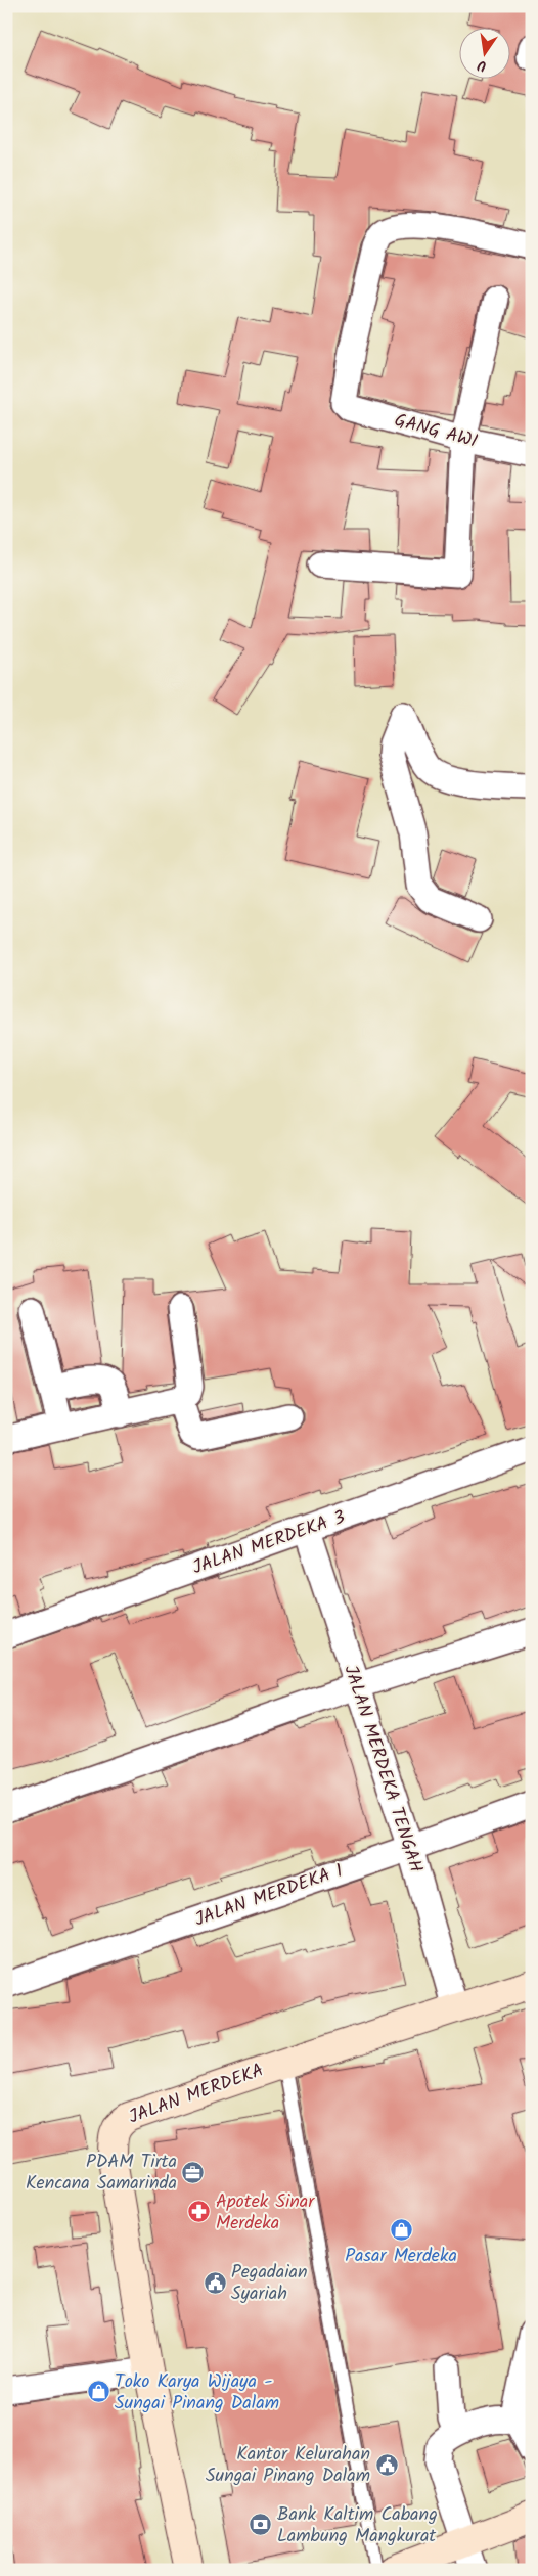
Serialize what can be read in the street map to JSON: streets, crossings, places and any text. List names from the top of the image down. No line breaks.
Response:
{"streets":{"street":["GANG AWI","JALAN MERDEKA 3","JALAN MERDEKA TENGAH","JALAN MERDEKA 1","JALAN MERDEKA"]},"crossings":[["JALAN MERDEKA 3","JALAN MERDEKA TENGAH"],["JALAN MERDEKA TENGAH","JALAN MERDEKA 1"],["JALAN MERDEKA TENGAH","JALAN MERDEKA"]],"places":{"office":["PDAM Tirta Kencana Samarinda"],"pharmacy":["Apotek Sinar Merdeka"],"shop":["Pasar Merdeka","Toko Karya Wijaya - Sungai Pinang Dalam"],"public building":["Pegadaian Syariah","Kantor Kelurahan Sungai Pinang Dalam"],"bank":["Bank Kaltim Cabang Lambung Mangkurat"]},"north":"bottom"}
